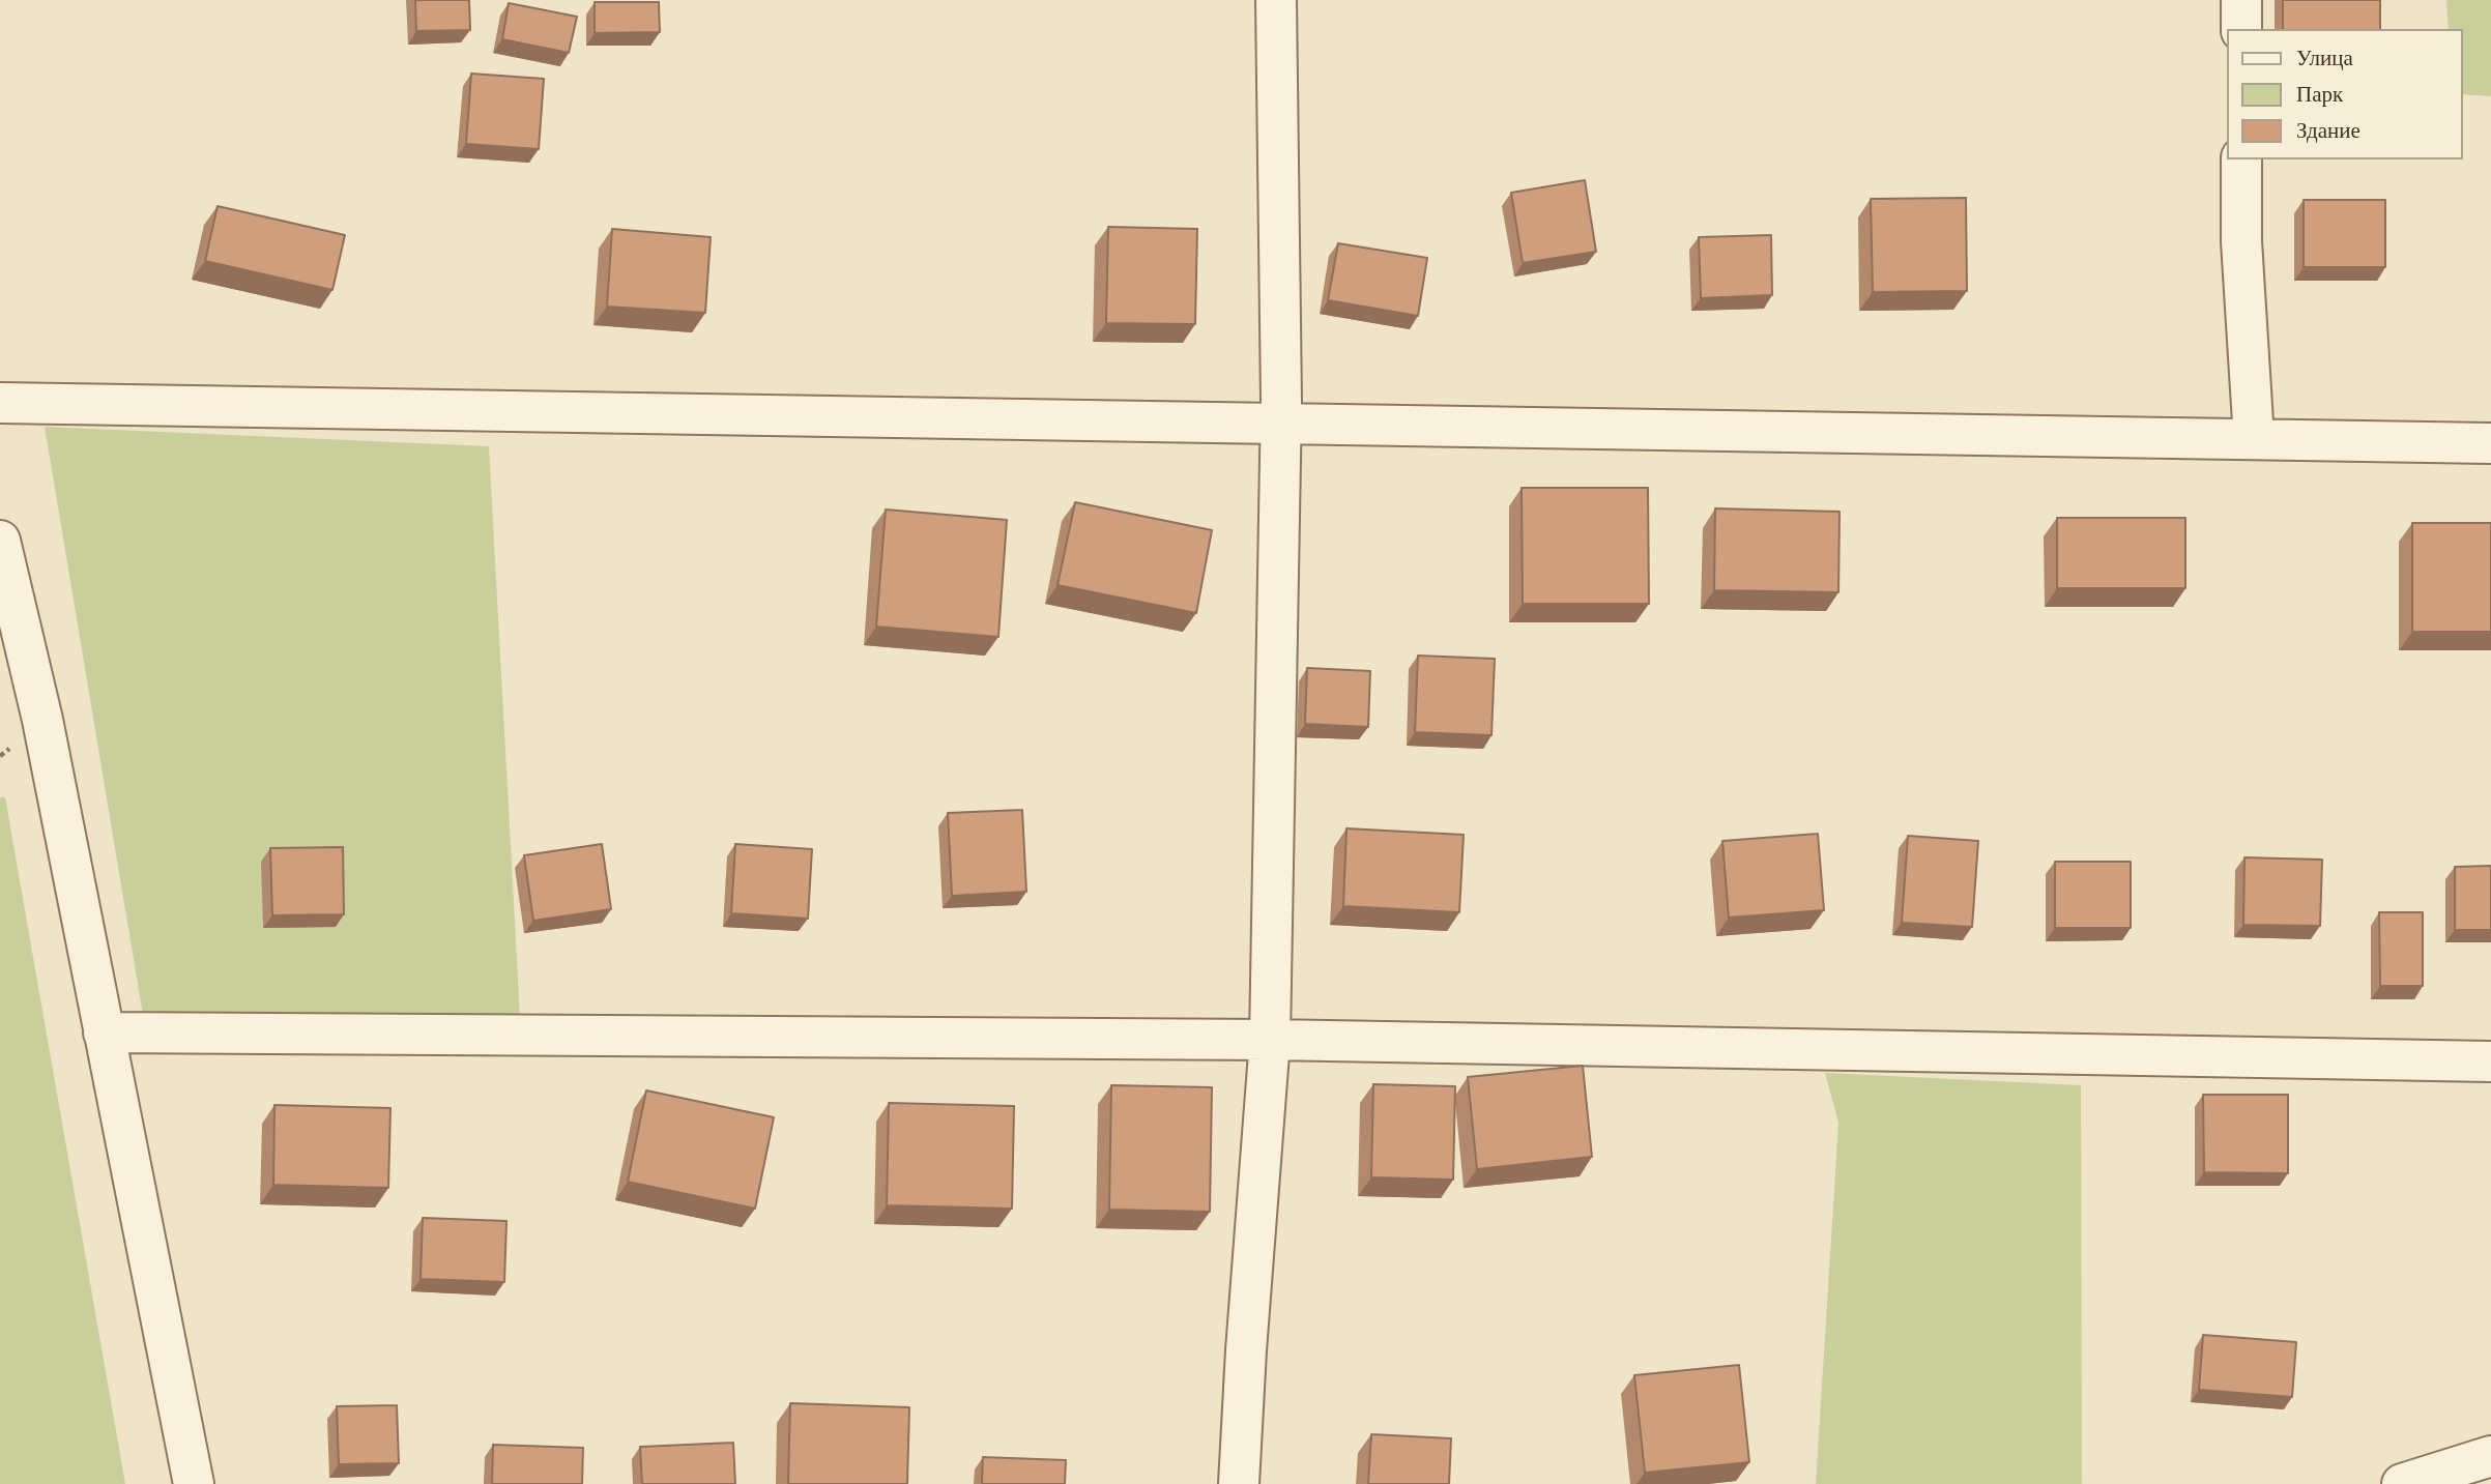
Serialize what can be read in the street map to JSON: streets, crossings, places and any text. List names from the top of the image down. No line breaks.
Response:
{"legend":["Улица","Парк","Здание"]}
